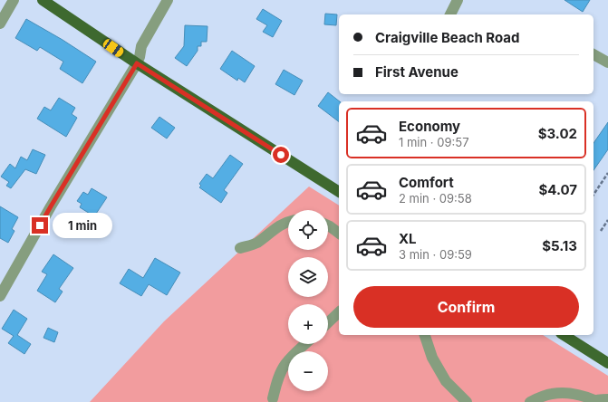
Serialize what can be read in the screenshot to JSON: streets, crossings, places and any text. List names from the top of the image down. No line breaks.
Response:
{"page":{"banner":["Craigville Beach Road","First Avenue"],"list":[{"name":"Economy","note":"1 min · 09:57","value":"$3.02"},{"name":"Comfort","note":"2 min · 09:58","value":"$4.07"},{"name":"XL","note":"3 min · 09:59","value":"$5.13"}],"map_buttons":["+","−"],"bubble":"1 min","buttons":"Confirm"}}
